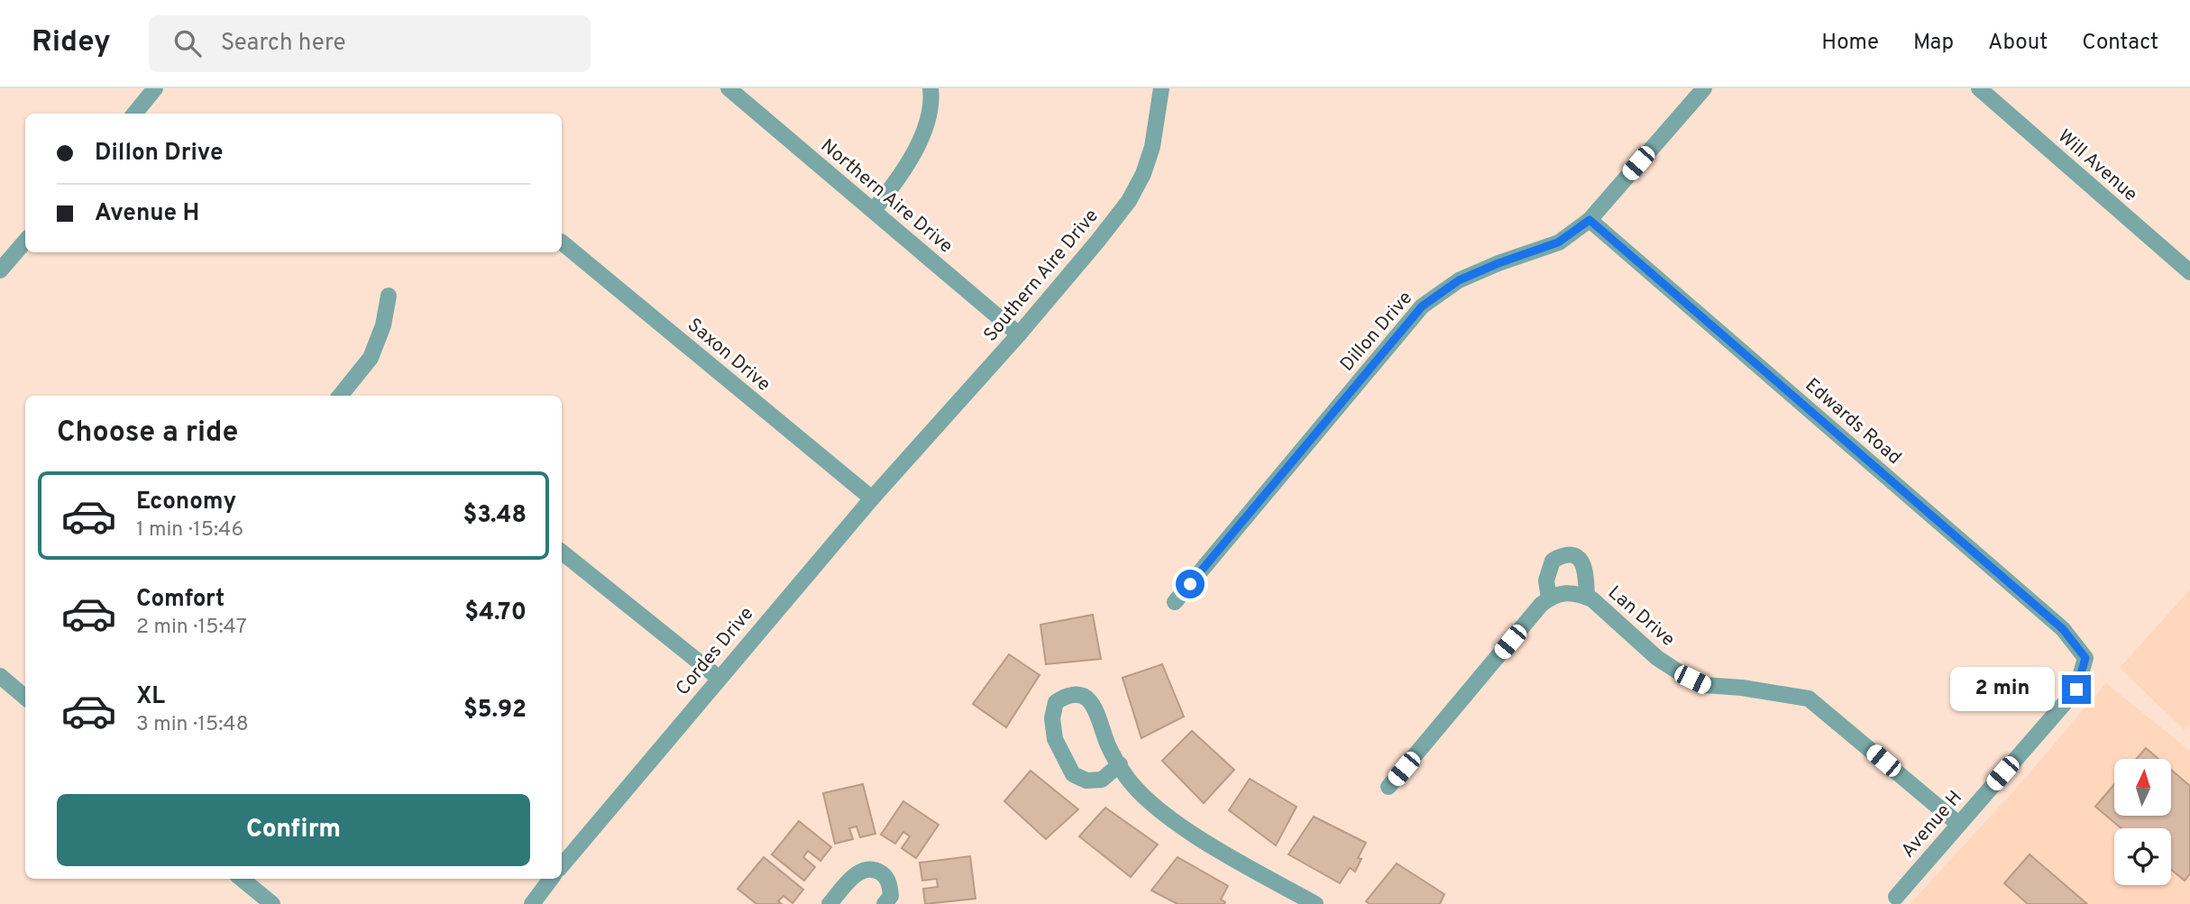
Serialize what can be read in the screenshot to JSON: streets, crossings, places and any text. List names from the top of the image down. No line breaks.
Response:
{"streets":{"street":["Will Avenue","Northern Aire Drive","Southern Aire Drive","Dillon Drive","Saxon Drive","Edwards Road","Lan Drive","Cordes Drive","Avenue H"]},"crossings":[["Northern Aire Drive","Southern Aire Drive"],["Southern Aire Drive","Cordes Drive"],["Dillon Drive","Edwards Road"],["Saxon Drive","Cordes Drive"],["Edwards Road","Avenue H"],["Lan Drive","Avenue H"]],"north":"top","page":{"header":"Ridey","search":"Search here","nav":["Home","Map","About","Contact"],"banner":["Dillon Drive","Avenue H"],"heading":"Choose a ride","list":[{"name":"Economy","note":"1 min · 15:46","value":"$3.48"},{"name":"Comfort","note":"2 min · 15:47","value":"$4.70"},{"name":"XL","note":"3 min · 15:48","value":"$5.92"}],"bubble":"2 min","buttons":"Confirm"}}
